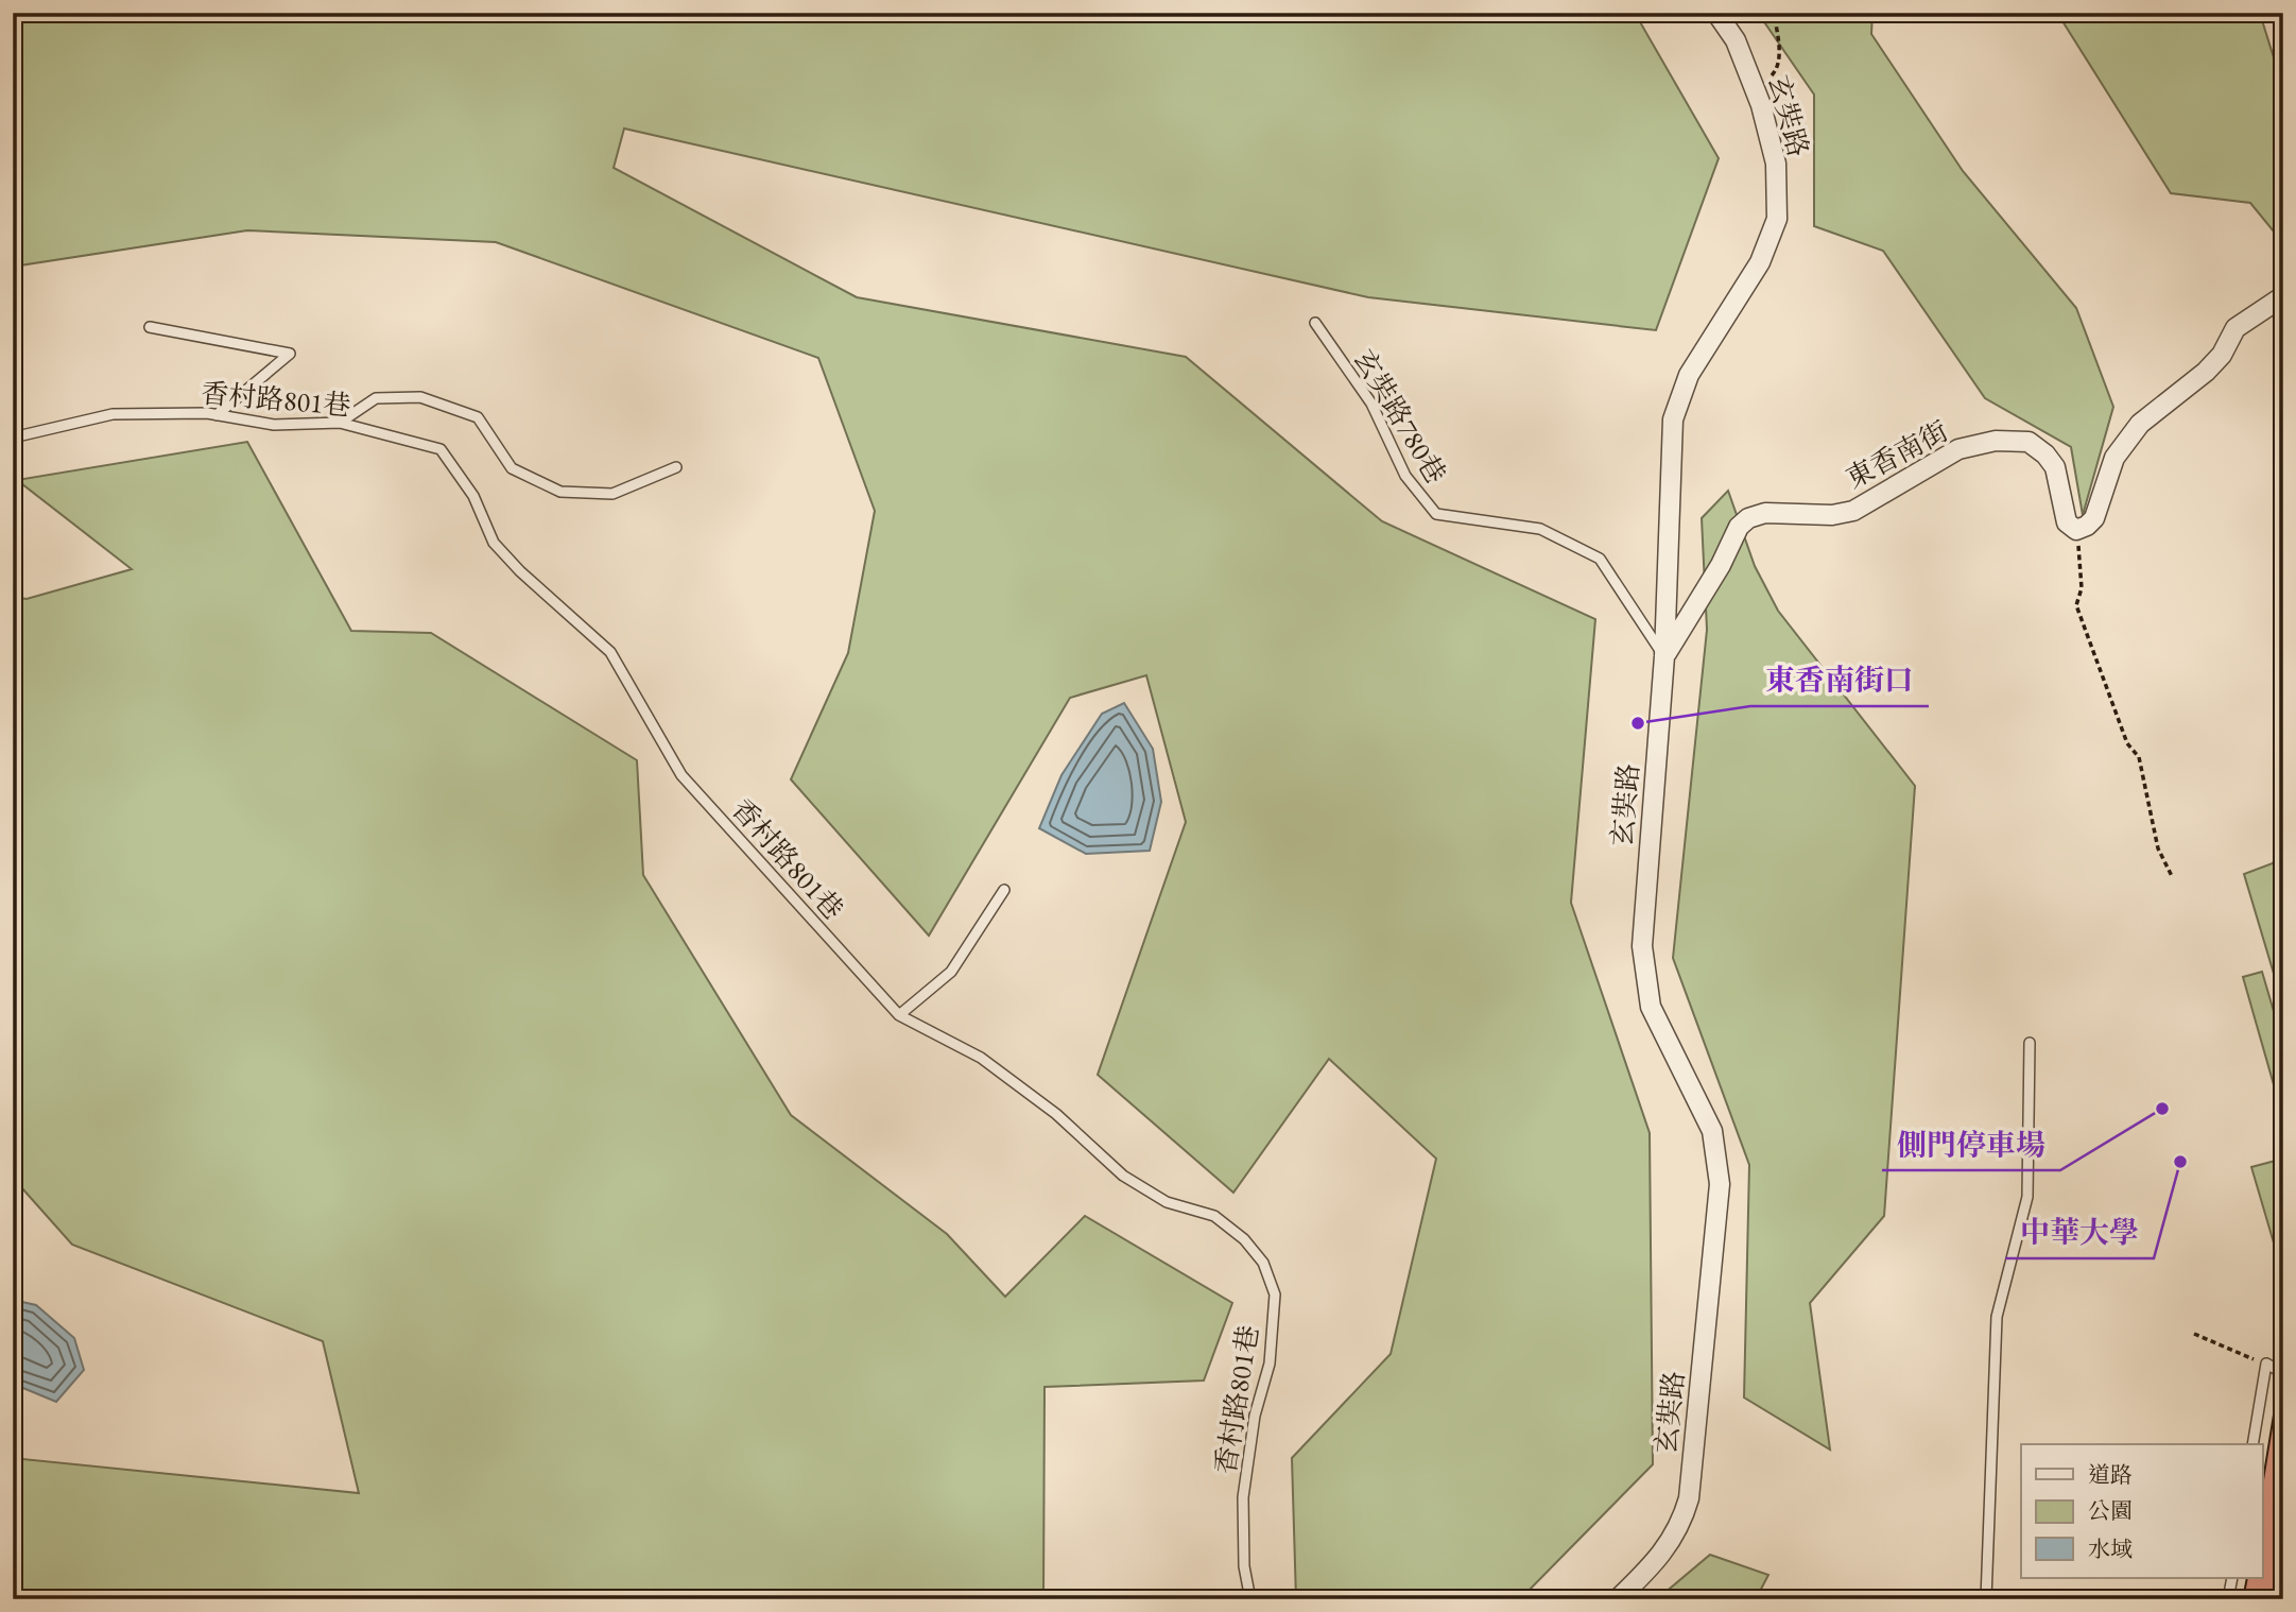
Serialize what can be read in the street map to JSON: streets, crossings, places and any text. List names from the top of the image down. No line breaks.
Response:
{"streets":{"street":["玄奘路","東香南街"],"lane":["香村路801巷","玄奘路780巷"]},"crossings":[["玄奘路","玄奘路780巷"],["玄奘路","東香南街"],["玄奘路780巷","東香南街"]],"places":["東香南街口","側門停車場","中華大學"],"legend":["道路","公園","水域"]}
